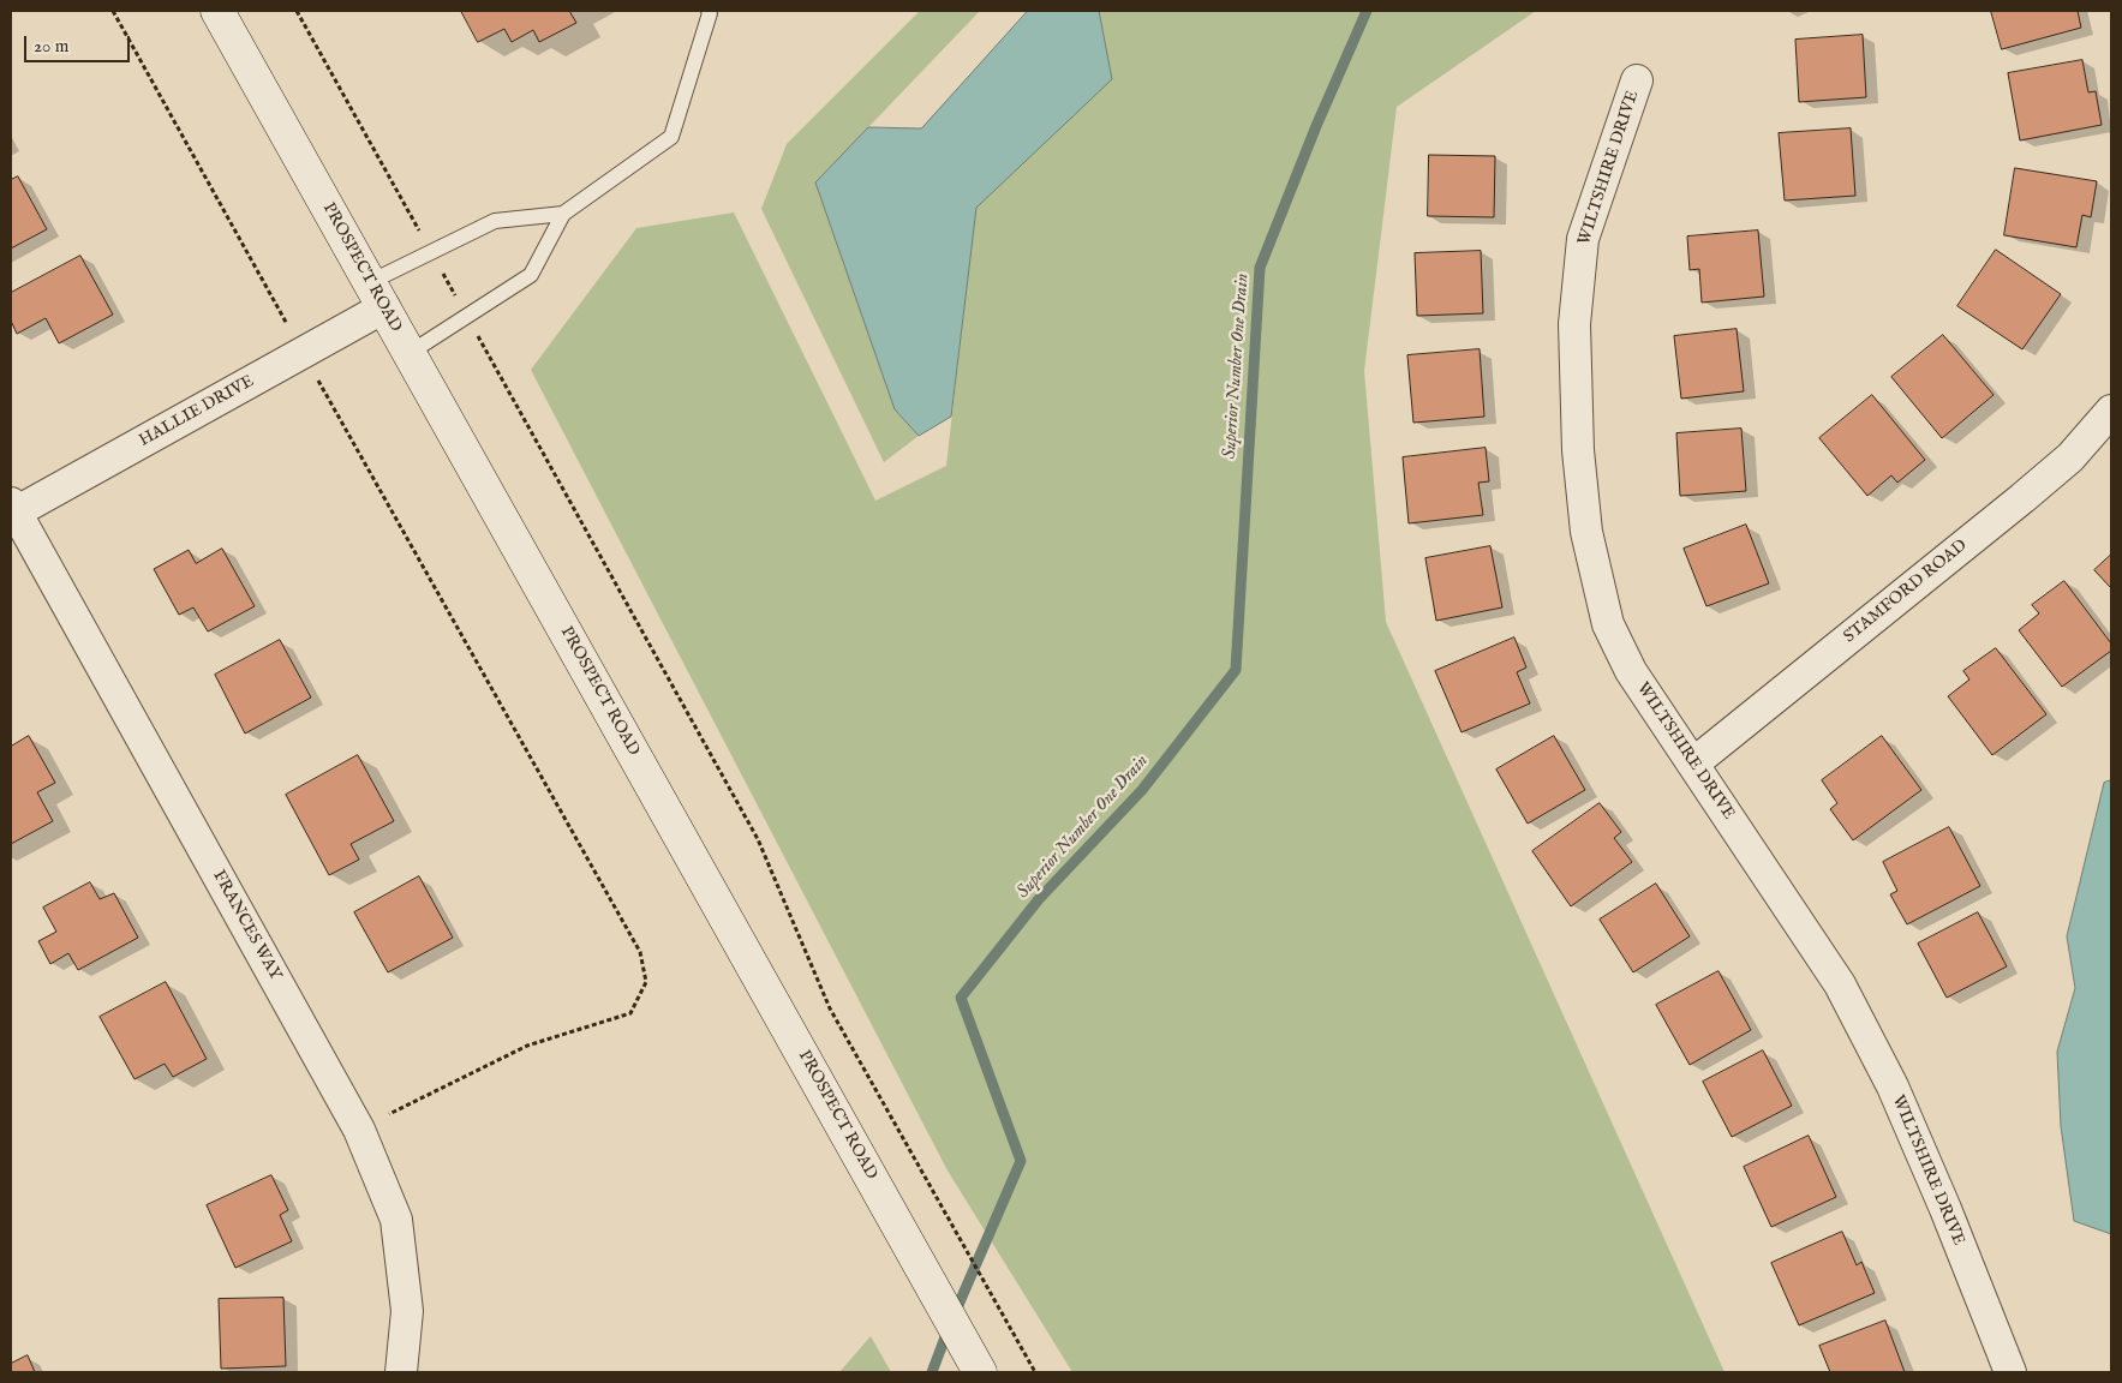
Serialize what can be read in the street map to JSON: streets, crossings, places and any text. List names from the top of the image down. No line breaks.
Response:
{"streets":{"main road":["PROSPECT ROAD"],"street":["WILTSHIRE DRIVE","HALLIE DRIVE","STAMFORD ROAD","FRANCES WAY"]},"crossings":[["WILTSHIRE DRIVE","STAMFORD ROAD"],["PROSPECT ROAD","HALLIE DRIVE"],["HALLIE DRIVE","FRANCES WAY"]],"water":["Superior Number One Drain"],"scale_bar":"20 m"}
